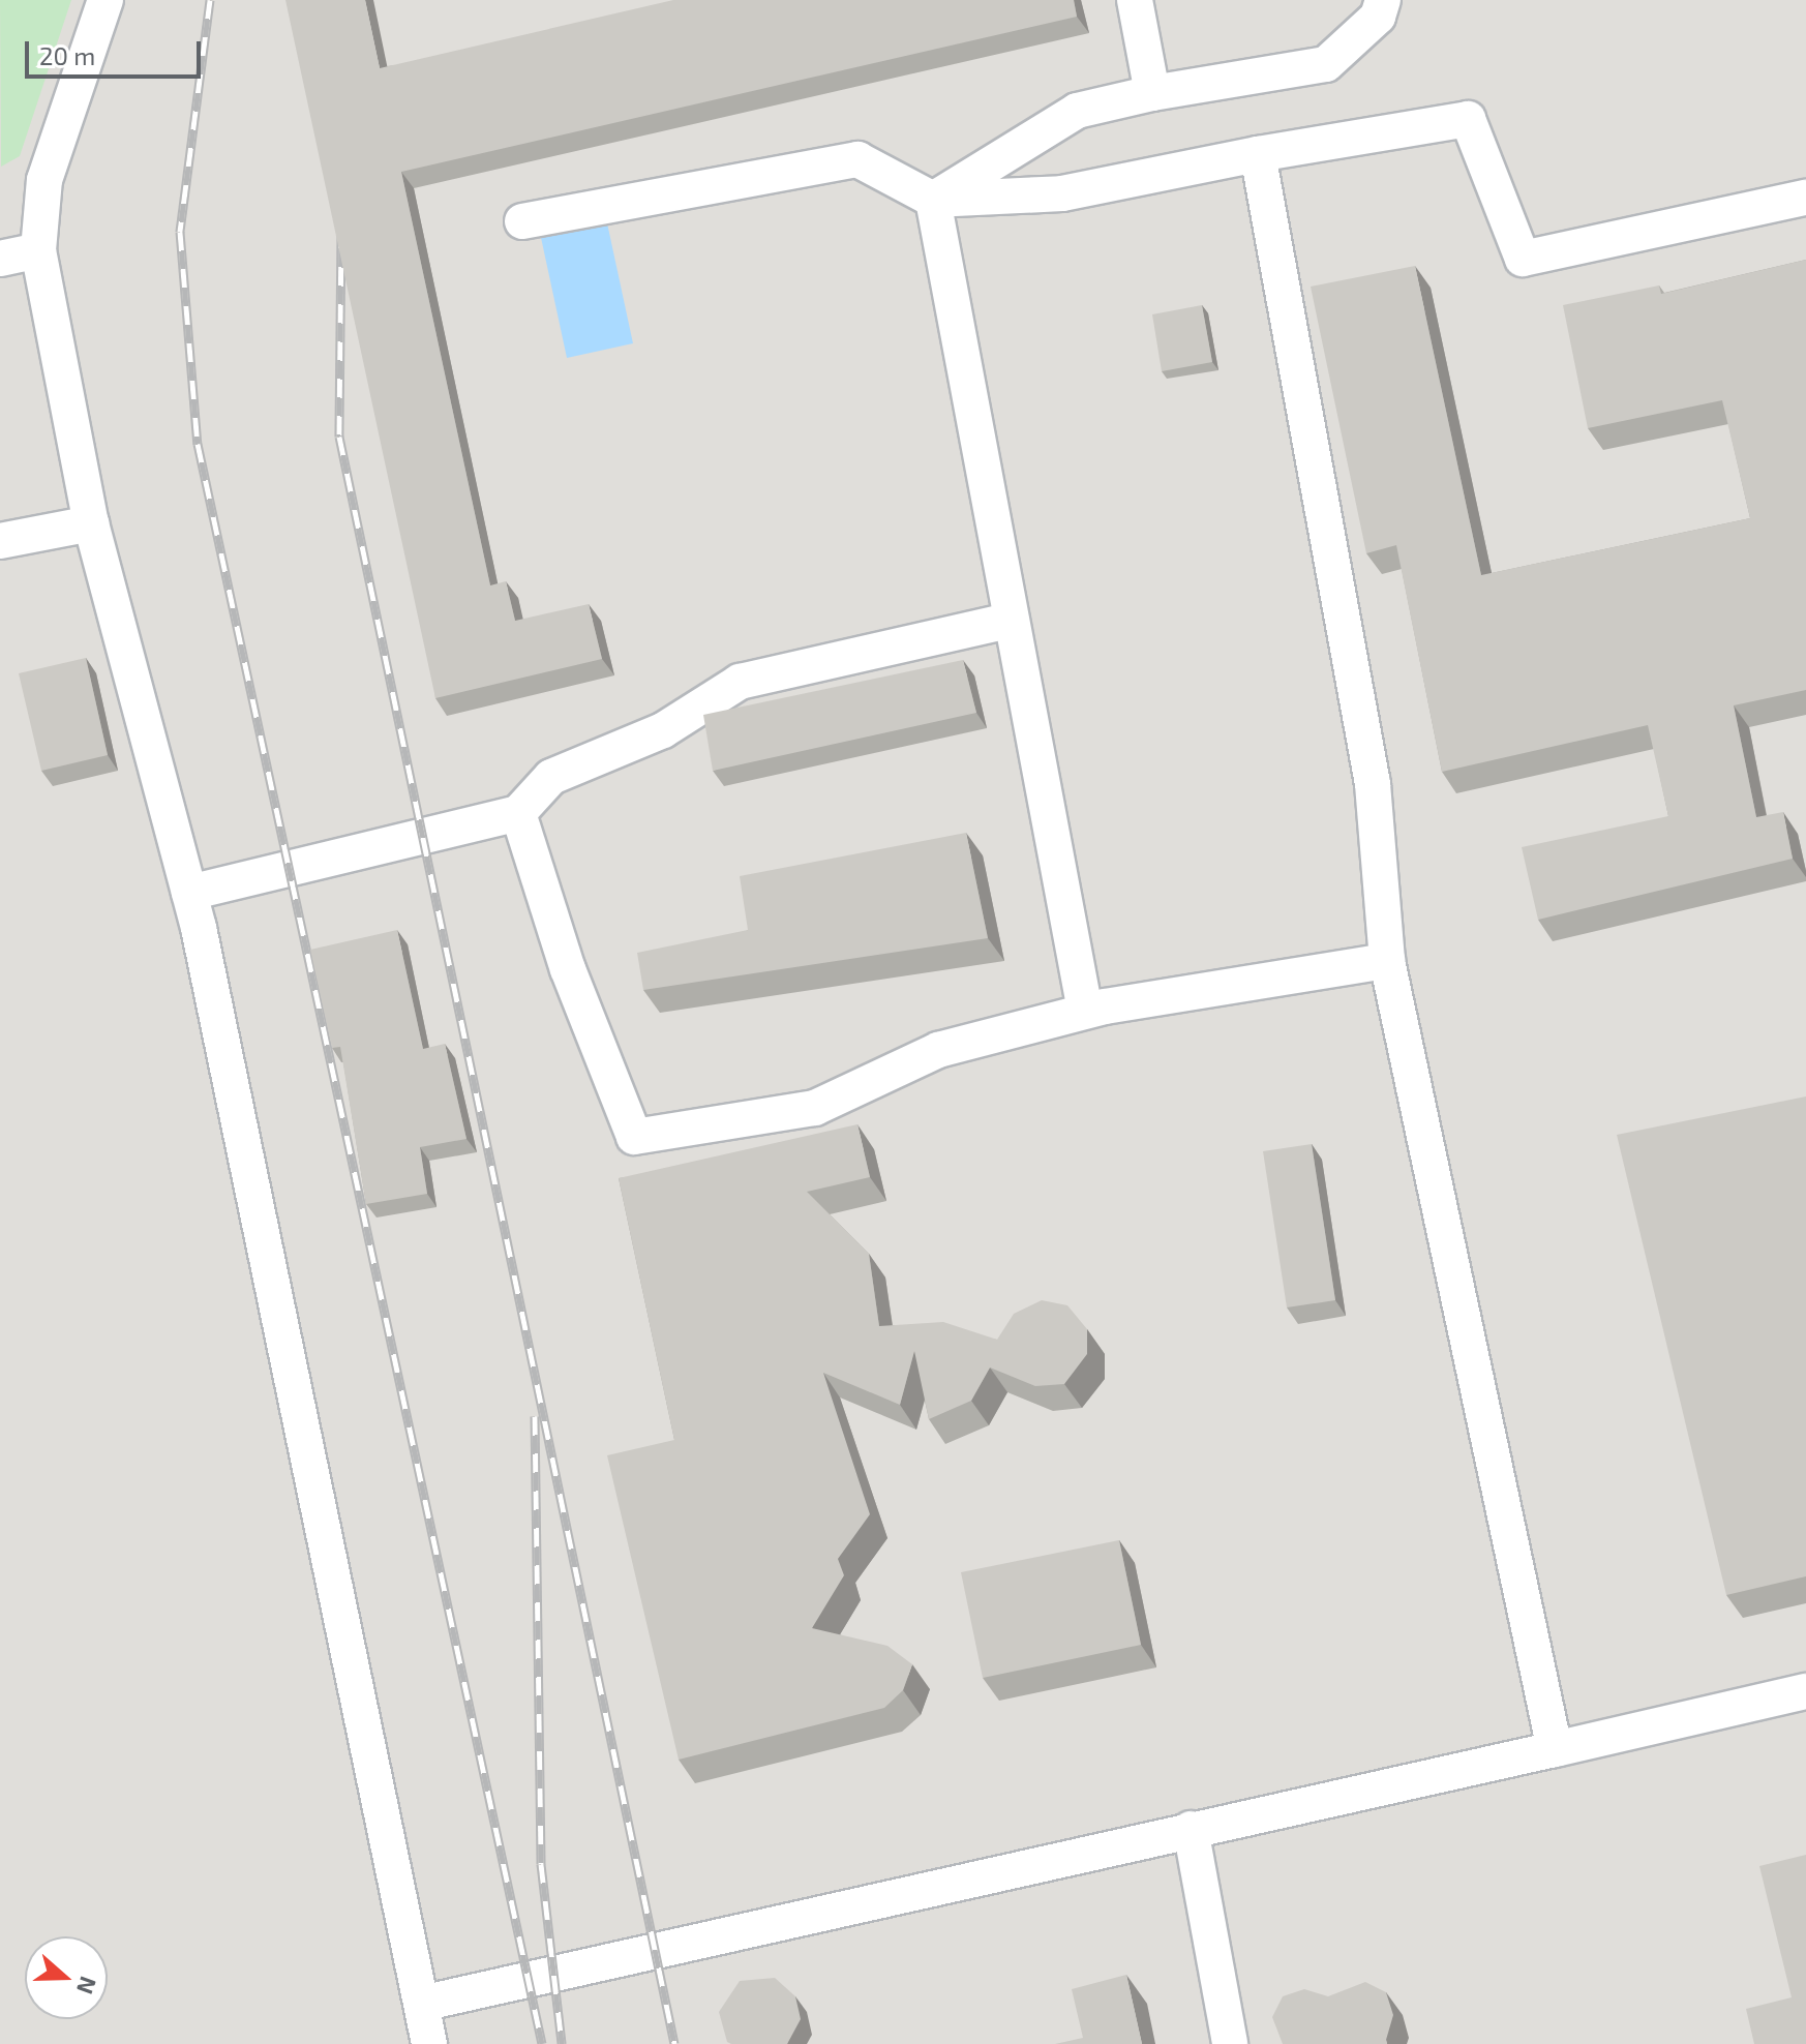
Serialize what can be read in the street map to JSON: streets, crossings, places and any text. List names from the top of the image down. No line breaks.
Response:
{"scale_bar":"20 m","north":"right"}
